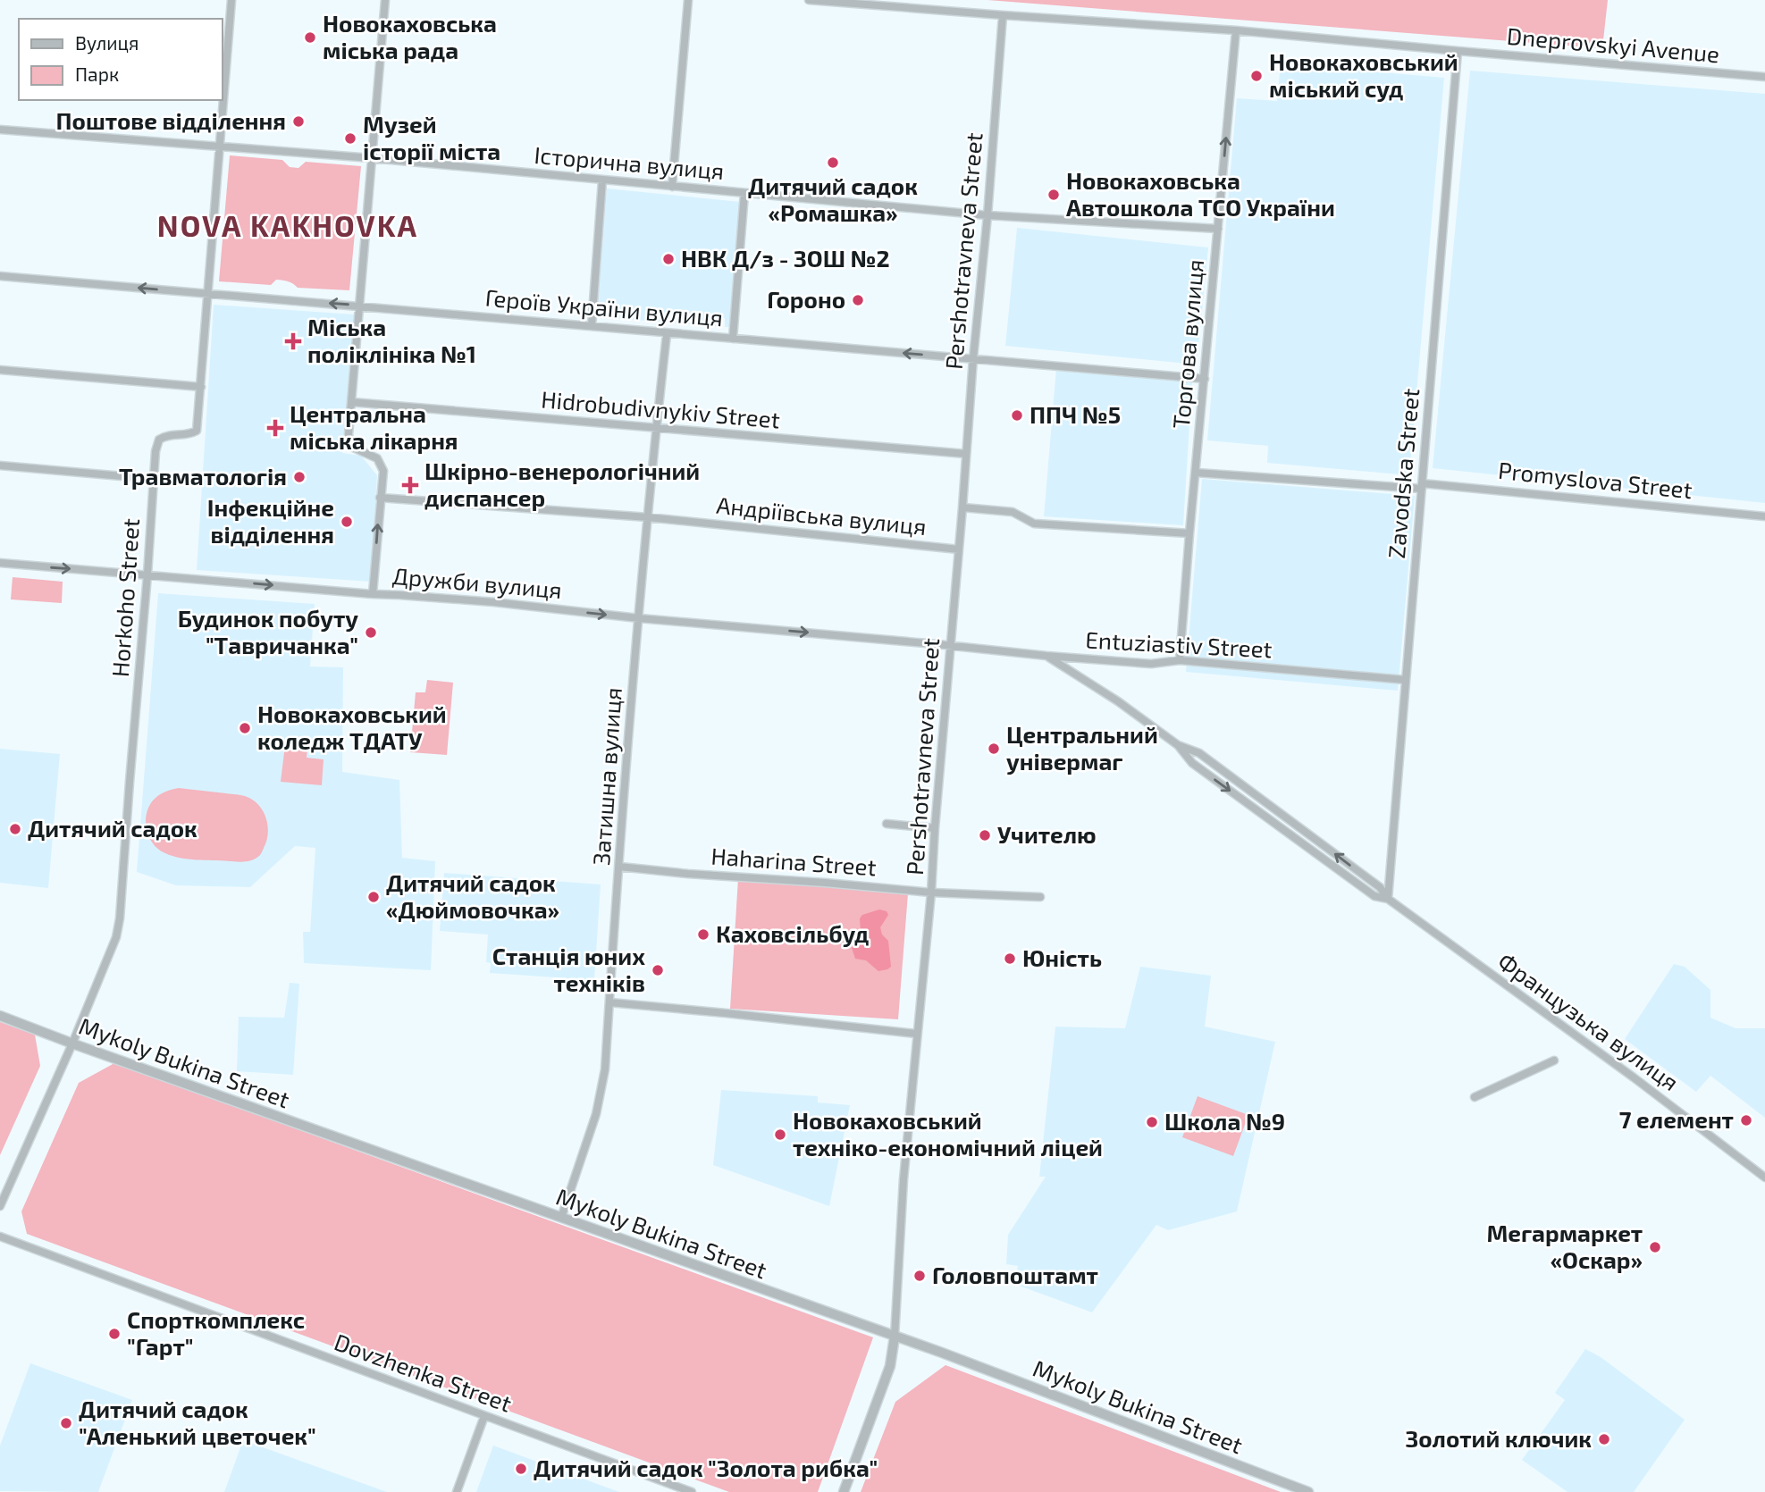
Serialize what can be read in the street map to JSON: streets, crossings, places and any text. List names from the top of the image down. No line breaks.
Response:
{"streets":{"street":["Dneprovskyi Avenue","Історична вулиця","Pershotravneva Street","Героїв України вулиця","Торгова вулиця","Hidrobudivnykiv Street","Zavodska Street","Promyslova Street","Андріївська вулиця","Дружби вулиця","Horkoho Street","Entuziastiv Street","Затишна вулиця","Haharina Street","Французька вулиця","Mykoly Bukina Street","Dovzhenka Street"]},"crossings":[["Dneprovskyi Avenue","Pershotravneva Street"],["Dneprovskyi Avenue","Торгова вулиця"],["Dneprovskyi Avenue","Zavodska Street"],["Історична вулиця","Pershotravneva Street"],["Історична вулиця","Торгова вулиця"],["Історична вулиця","Horkoho Street"],["Pershotravneva Street","Героїв України вулиця"],["Pershotravneva Street","Hidrobudivnykiv Street"],["Pershotravneva Street","Андріївська вулиця"],["Pershotravneva Street","Дружби вулиця"],["Pershotravneva Street","Entuziastiv Street"],["Pershotravneva Street","Haharina Street"],["Pershotravneva Street","Mykoly Bukina Street"],["Героїв України вулиця","Торгова вулиця"],["Героїв України вулиця","Horkoho Street"],["Героїв України вулиця","Затишна вулиця"],["Торгова вулиця","Entuziastiv Street"],["Hidrobudivnykiv Street","Затишна вулиця"],["Zavodska Street","Promyslova Street"],["Zavodska Street","Entuziastiv Street"],["Zavodska Street","Французька вулиця"],["Андріївська вулиця","Затишна вулиця"],["Дружби вулиця","Horkoho Street"],["Дружби вулиця","Entuziastiv Street"],["Дружби вулиця","Затишна вулиця"],["Horkoho Street","Mykoly Bukina Street"],["Entuziastiv Street","Французька вулиця"],["Затишна вулиця","Haharina Street"],["Затишна вулиця","Mykoly Bukina Street"]],"one_way":["Героїв України вулиця","Дружби вулиця"],"districts":["NOVA KAKHOVKA"],"places":{"other":["Новокаховська міська рада","Новокаховський міський суд","Поштове відділення","Музей історії міста","Дитячий садок «Ромашка»","Новокаховська Автошкола ТСО України","НВК Д/з - ЗОШ №2","Гороно","ППЧ №5","Травматологія","Інфекційне відділення","Будинок побуту \"Тавричанка\"","Новокаховський коледж ТДАТУ","Центральний універмаг","Дитячий садок","Учителю","Дитячий садок «Дюймовочка»","Каховсільбуд","Юність","Станція юних техніків","7 елемент","Школа №9","Новокаховський техніко-економічний ліцей","Мегармаркет «Оскар»","Головпоштамт","Спорткомплекс \"Гарт\"","Дитячий садок \"Аленький цветочек\"","Золотий ключик","Дитячий садок \"Золота рибка\""],"health":["Міська поліклініка №1","Центральна міська лікарня","Шкірно-венерологічний диспансер"]},"legend":["Вулиця","Парк"]}
